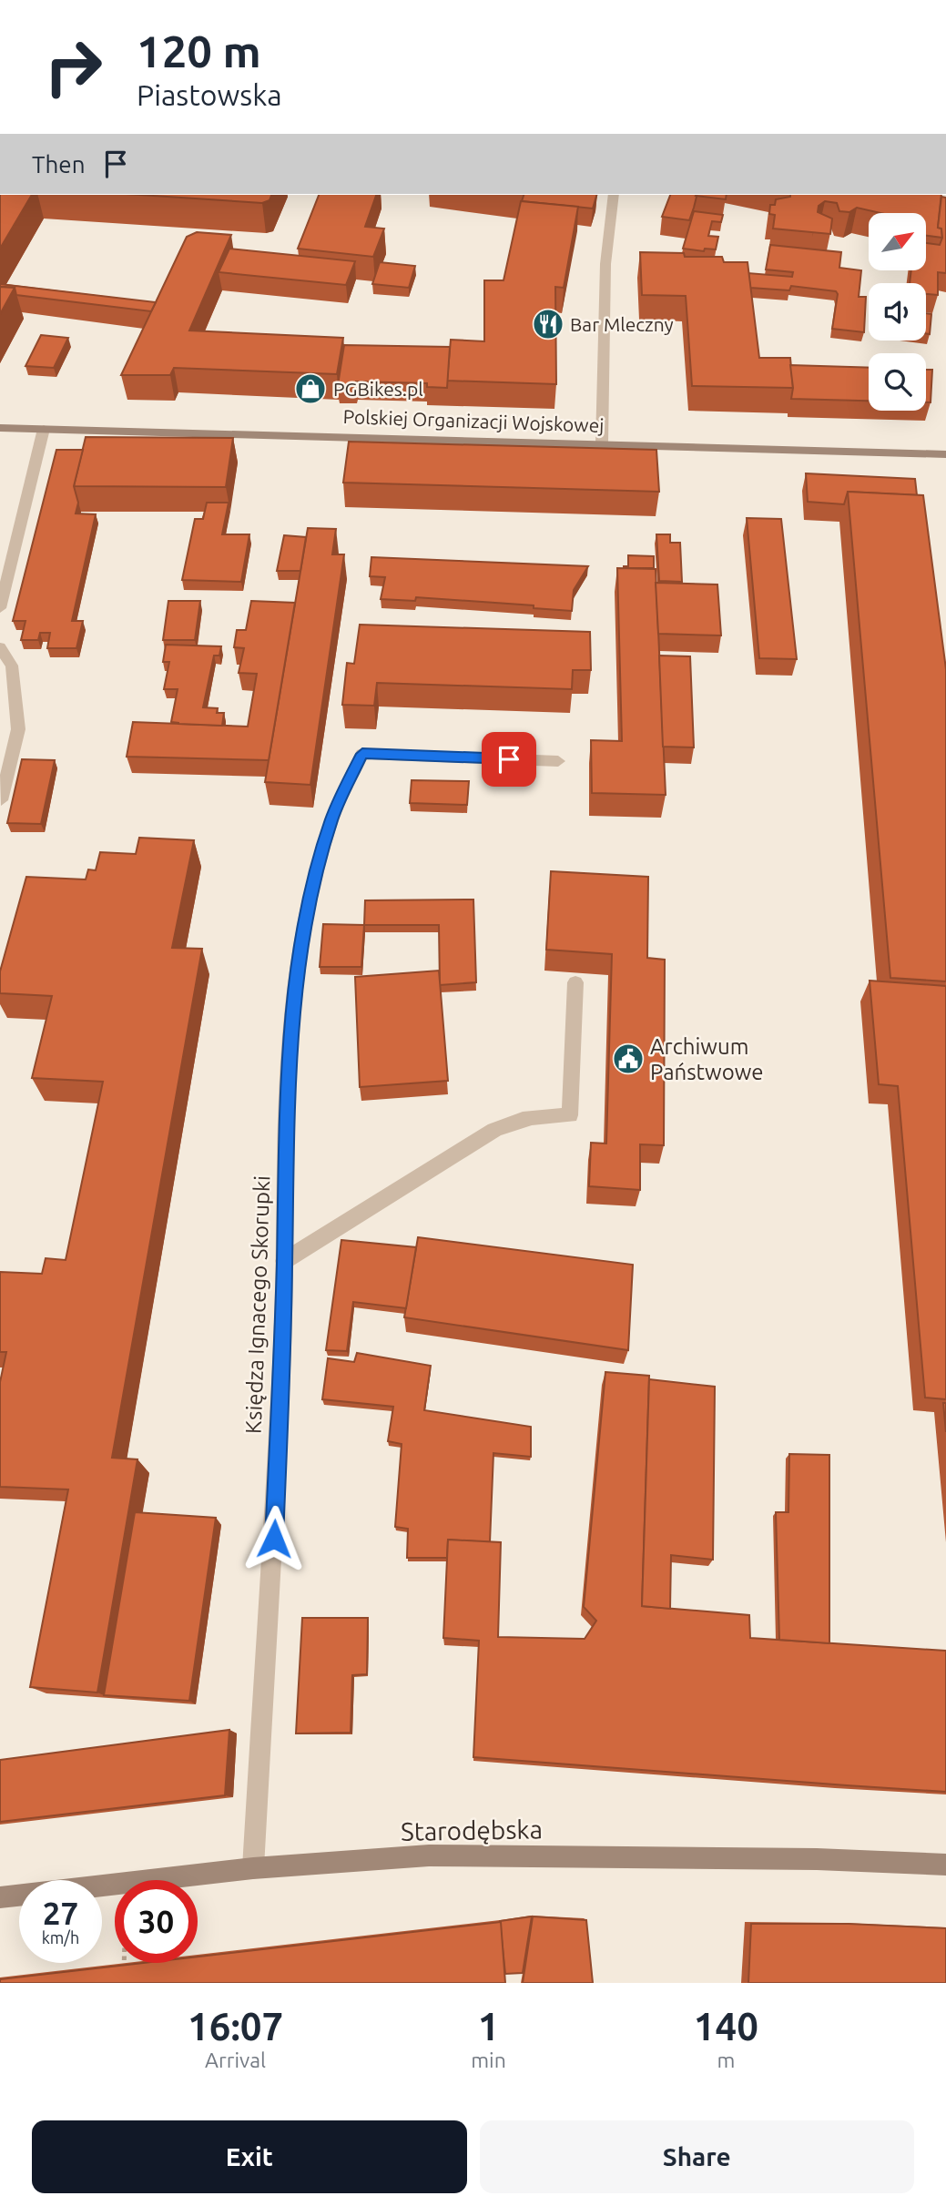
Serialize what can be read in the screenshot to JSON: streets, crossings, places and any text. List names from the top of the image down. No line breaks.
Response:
{"streets":{"street":["Polskiej Organizacji Wojskowej","Księdza Ignacego Skorupki","Starodębska"]},"crossings":[["Księdza Ignacego Skorupki","Starodębska"]],"places":{"restaurant":["Bar Mleczny"],"shop":["PGBikes.pl"],"public building":["Archiwum Państwowe"]},"north":"top right","page":{"turn":["120 m","Piastowska"],"then":"Then","speed":"27 km/h","limit":"30","eta":["16:07","Arrival","1","min","140","m"],"buttons":["Exit","Share"]}}
